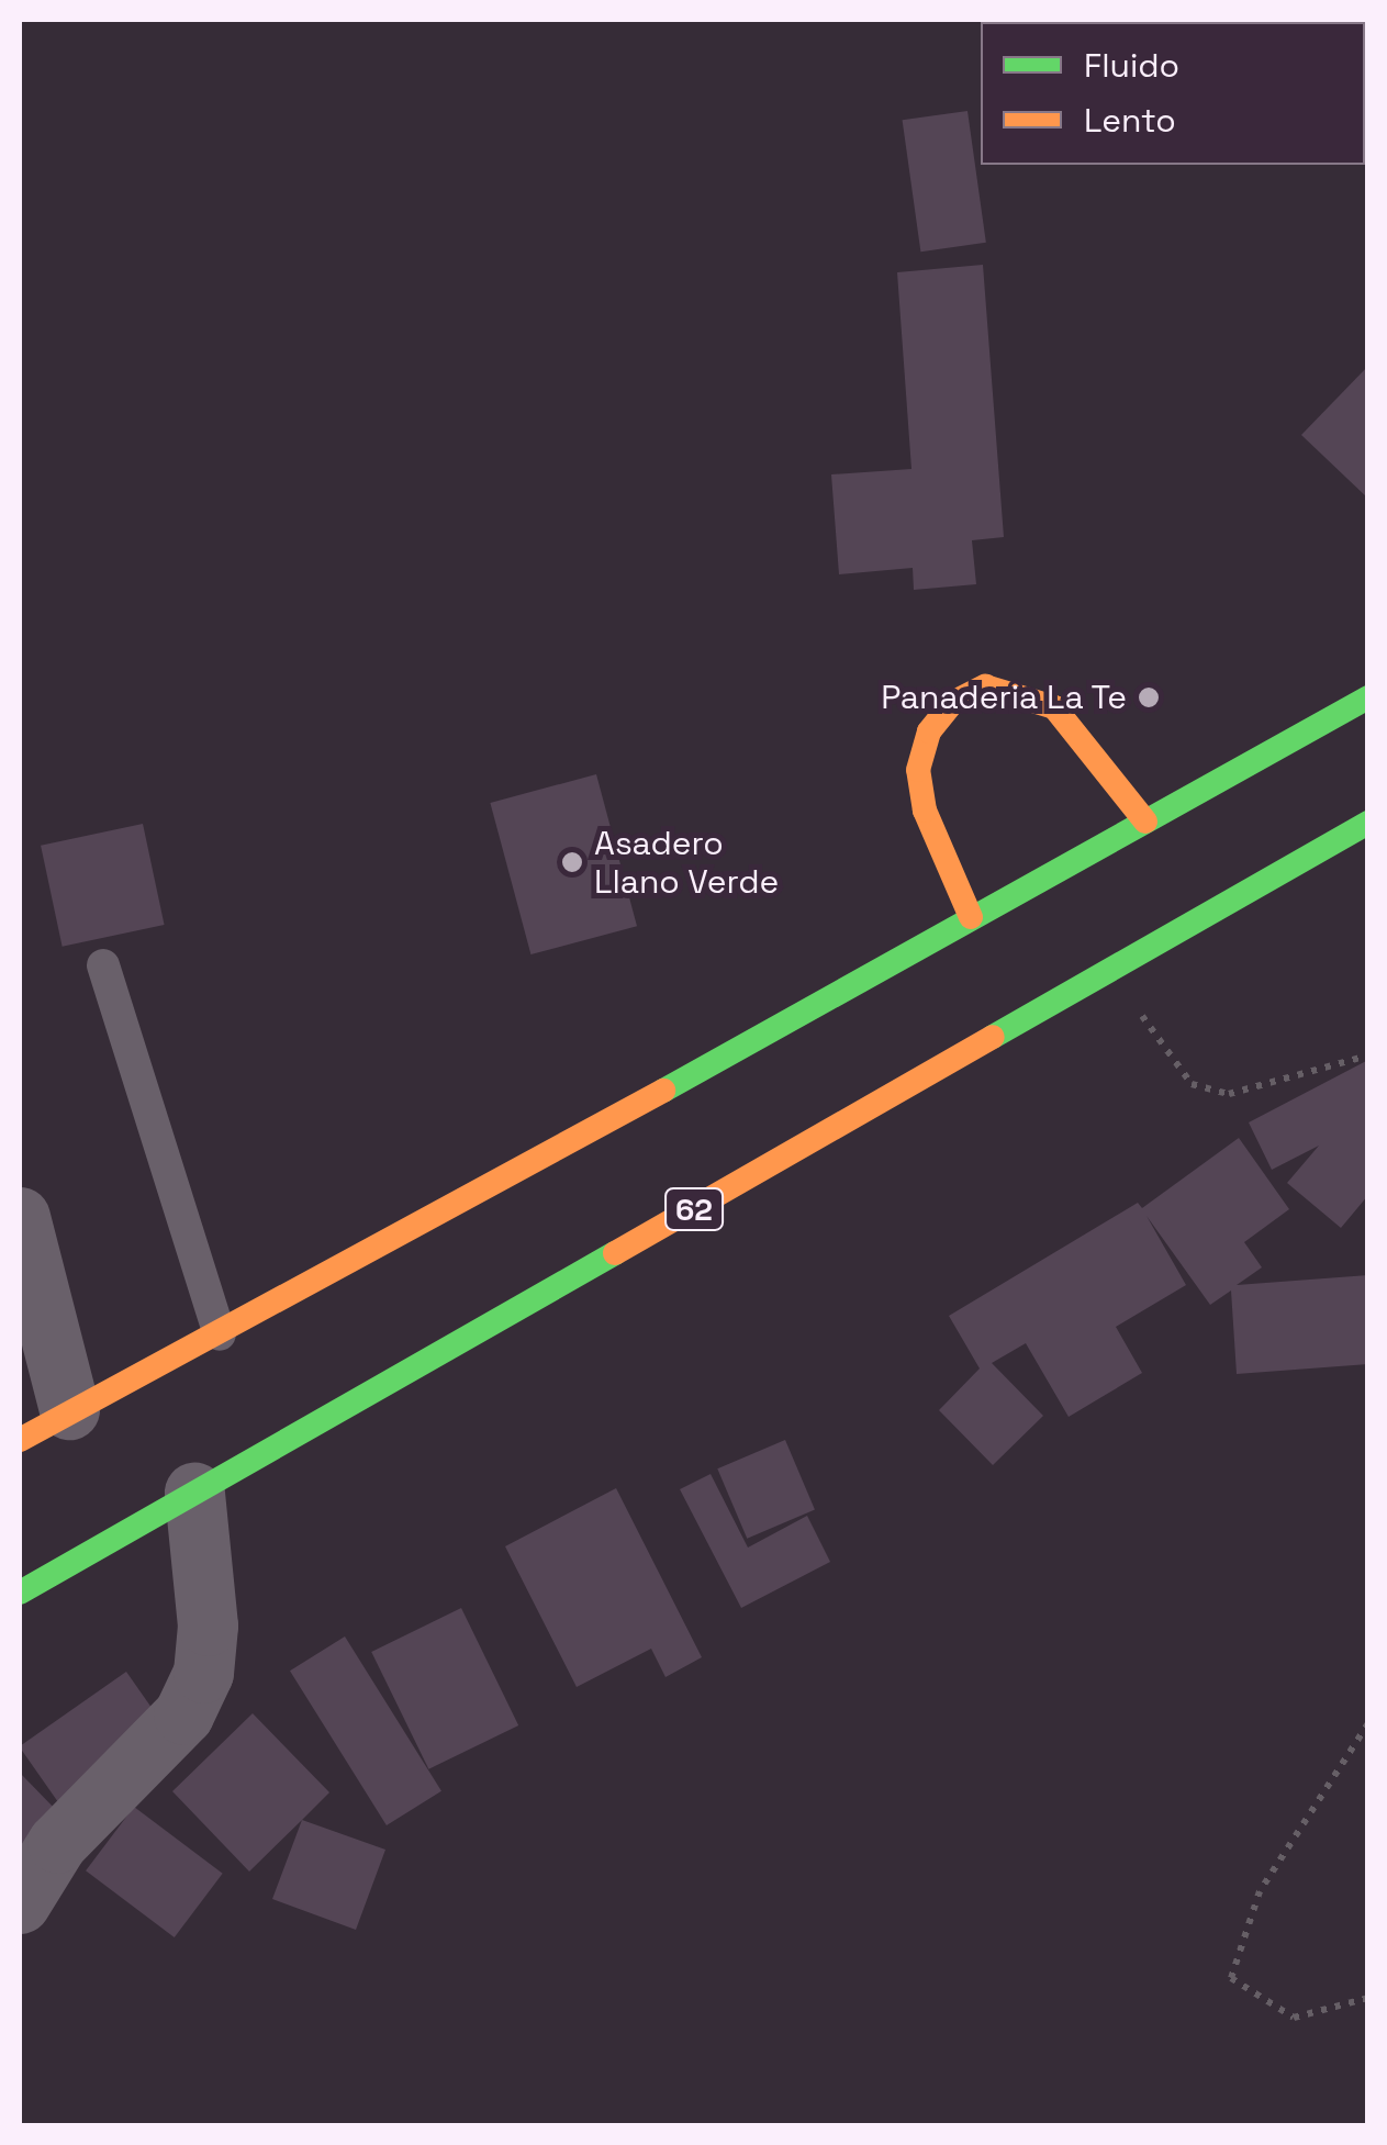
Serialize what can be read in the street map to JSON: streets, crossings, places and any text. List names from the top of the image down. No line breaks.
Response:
{"streets":{"main road":["62"]},"places":["Panaderia La Te","Asadero Llano Verde"],"legend":["Fluido","Lento"]}
